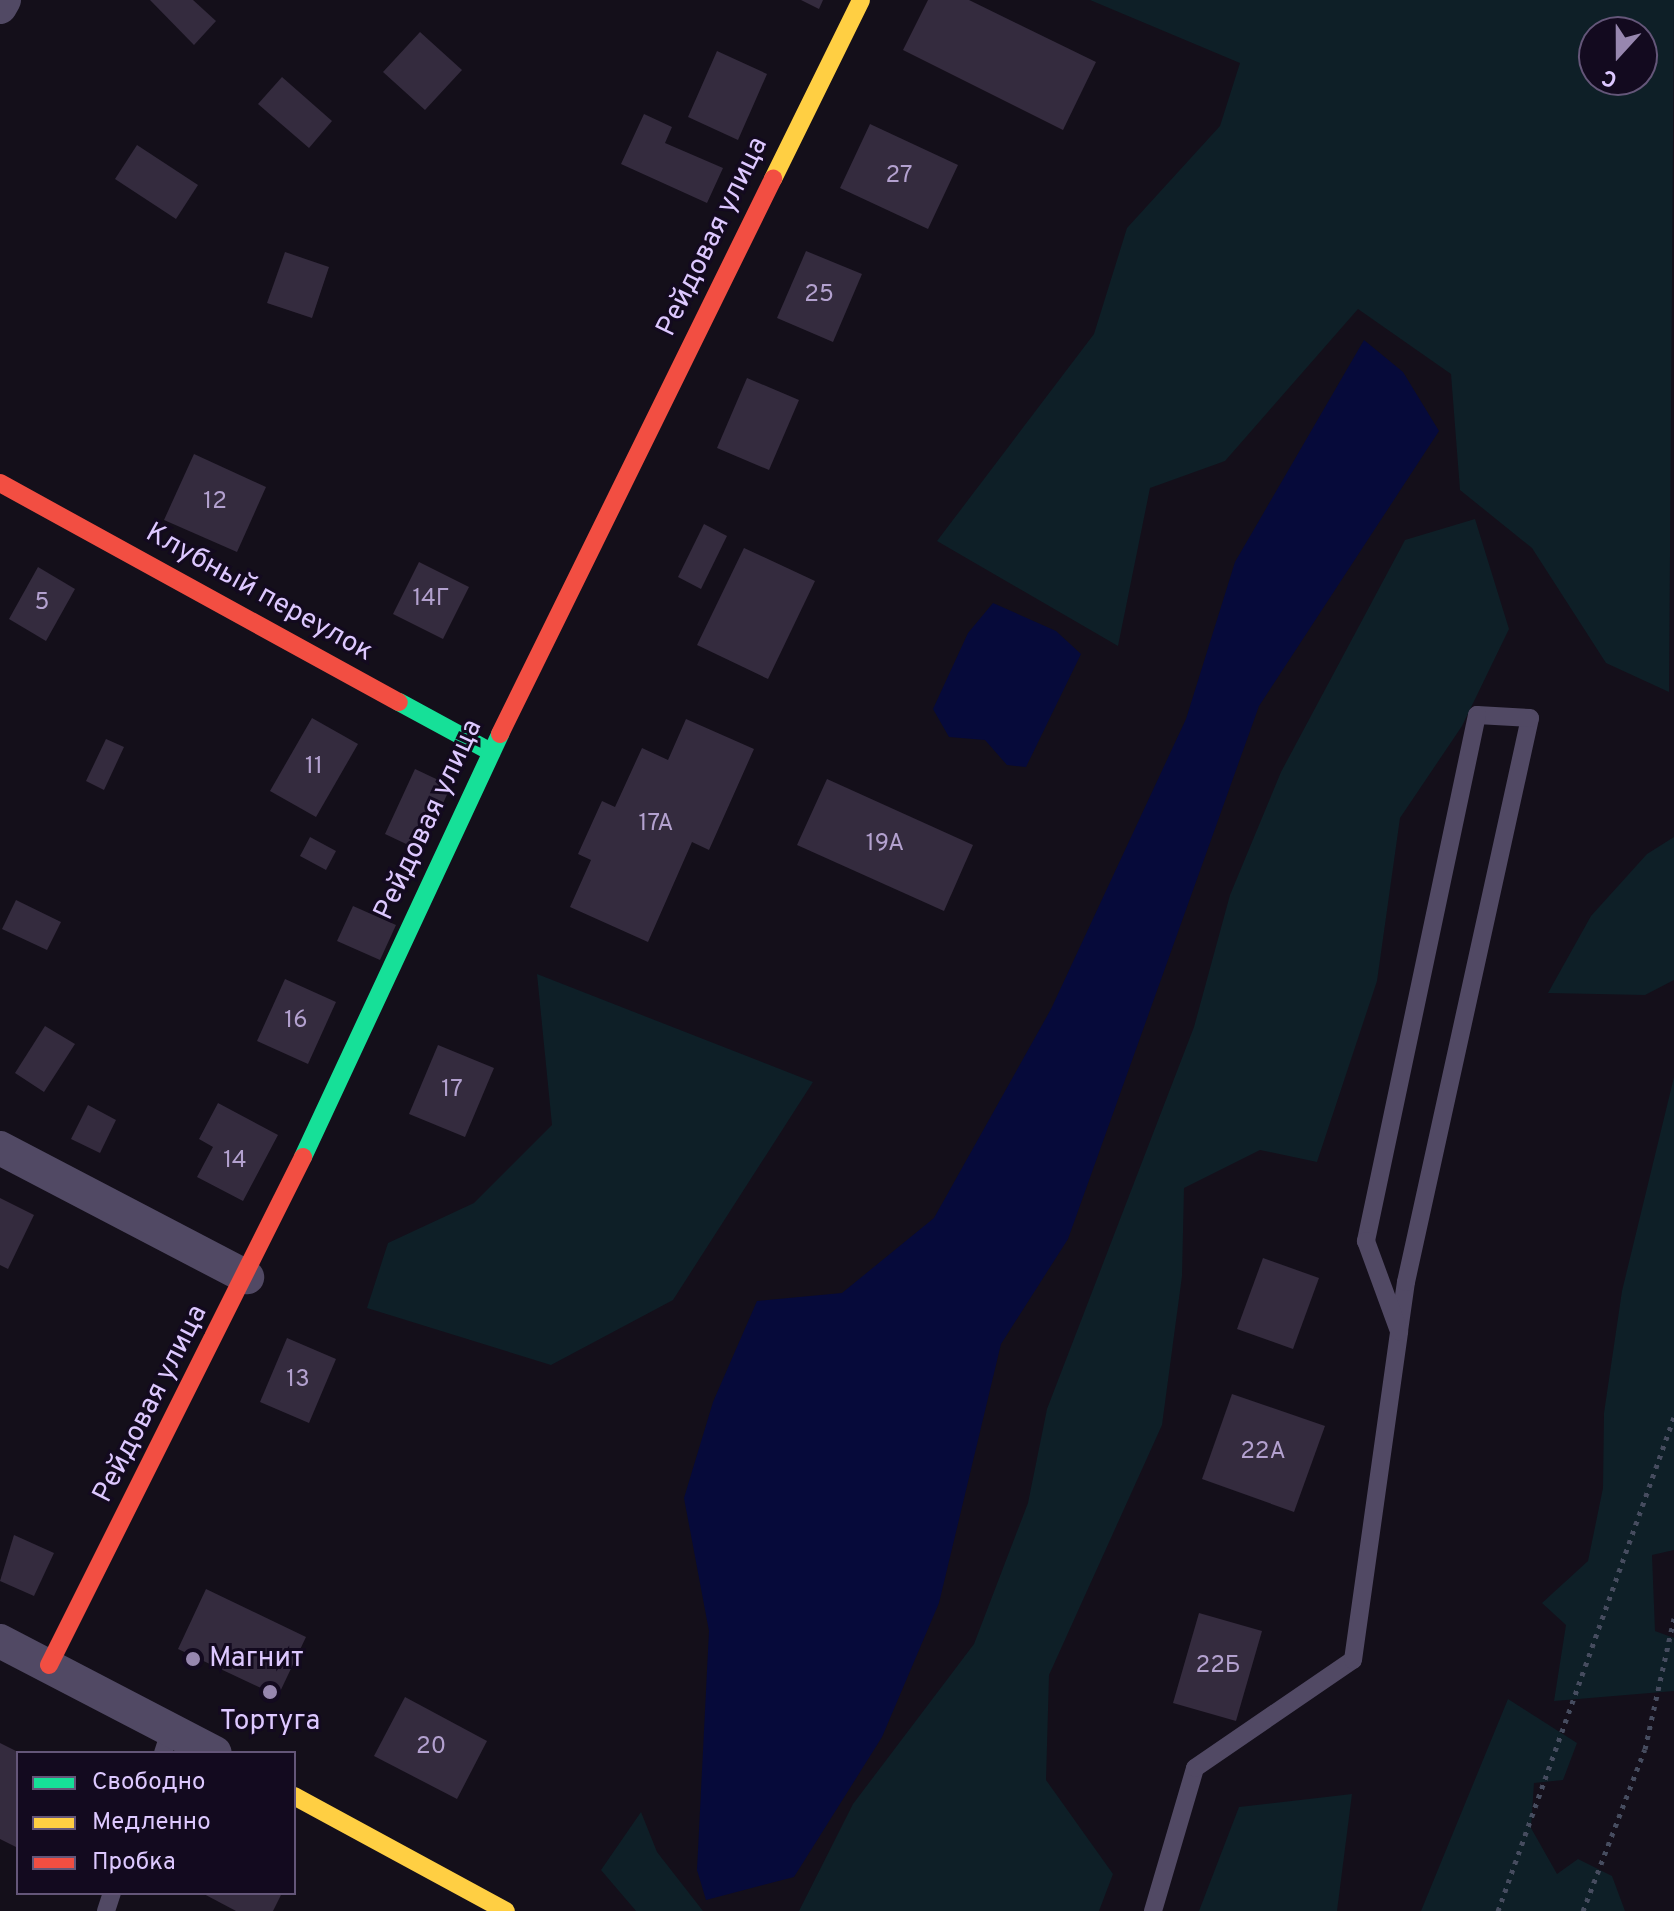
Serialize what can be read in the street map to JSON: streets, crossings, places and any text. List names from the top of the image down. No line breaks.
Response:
{"streets":{"street":["Рейдовая улица","Клубный переулок"]},"crossings":[["Рейдовая улица","Клубный переулок"]],"places":["Магнит","Тортуга"],"house_numbers":["27","25","12","14Г","5","11","17А","19А","16","17","14","13","22А","22Б","20"],"legend":["Свободно","Медленно","Пробка"],"north":"bottom"}
